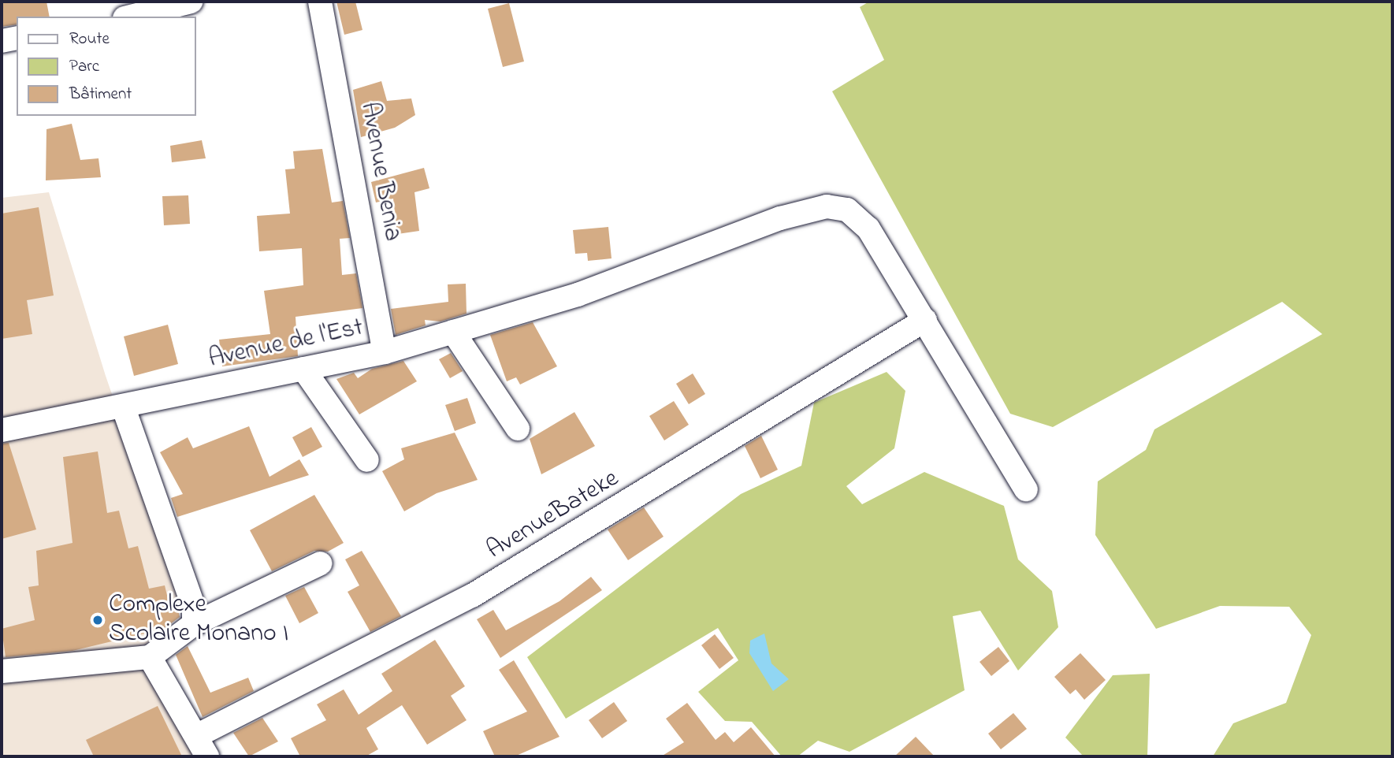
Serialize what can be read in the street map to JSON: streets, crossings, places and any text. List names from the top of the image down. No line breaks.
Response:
{"streets":{"street":["Avenue Benia","Avenue de l'Est","AvenueBateke"]},"crossings":[["Avenue Benia","Avenue de l'Est"],["Avenue de l'Est","AvenueBateke"]],"places":["Complexe Scolaire Monano I"],"legend":["Route","Parc","Bâtiment"]}
